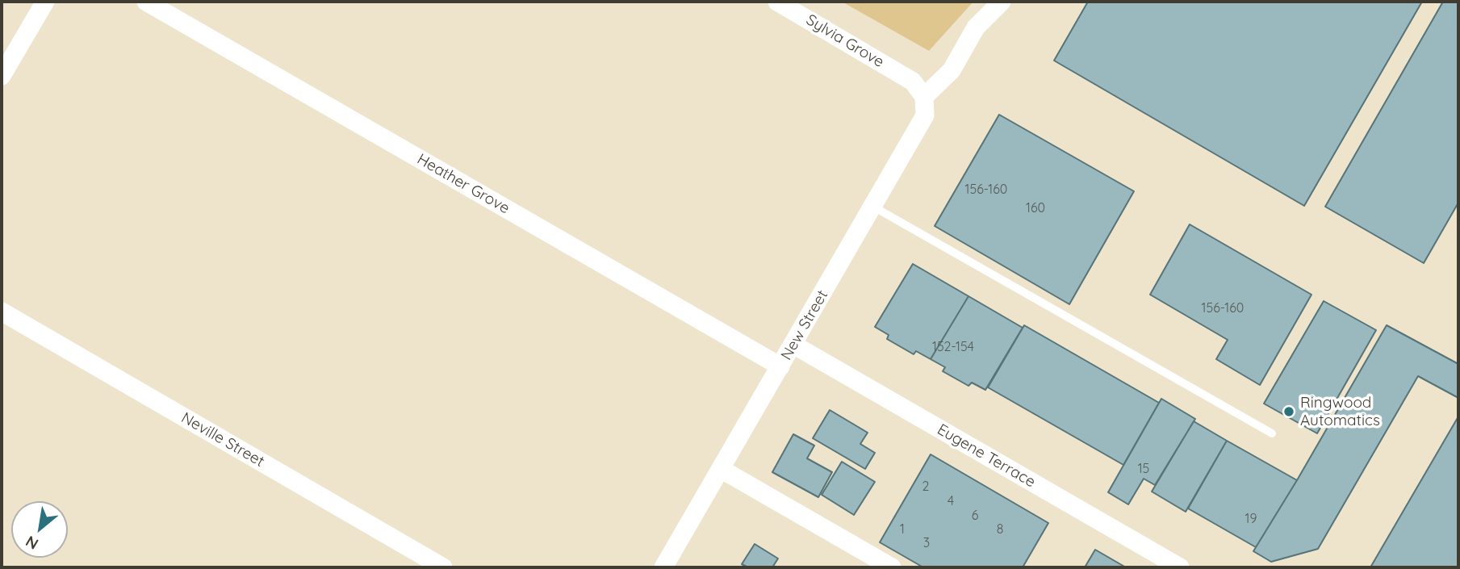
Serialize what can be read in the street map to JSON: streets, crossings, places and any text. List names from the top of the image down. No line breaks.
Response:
{"streets":{"street":["Sylvia Grove","Heather Grove","New Street","Neville Street","Eugene Terrace"]},"crossings":[["Sylvia Grove","New Street"],["Heather Grove","New Street"],["New Street","Eugene Terrace"]],"places":["Ringwood Automatics"],"house_numbers":["156-160","160","156-160","152-154","15","2","4","6","19","1","8","3"],"north":"bottom left"}
